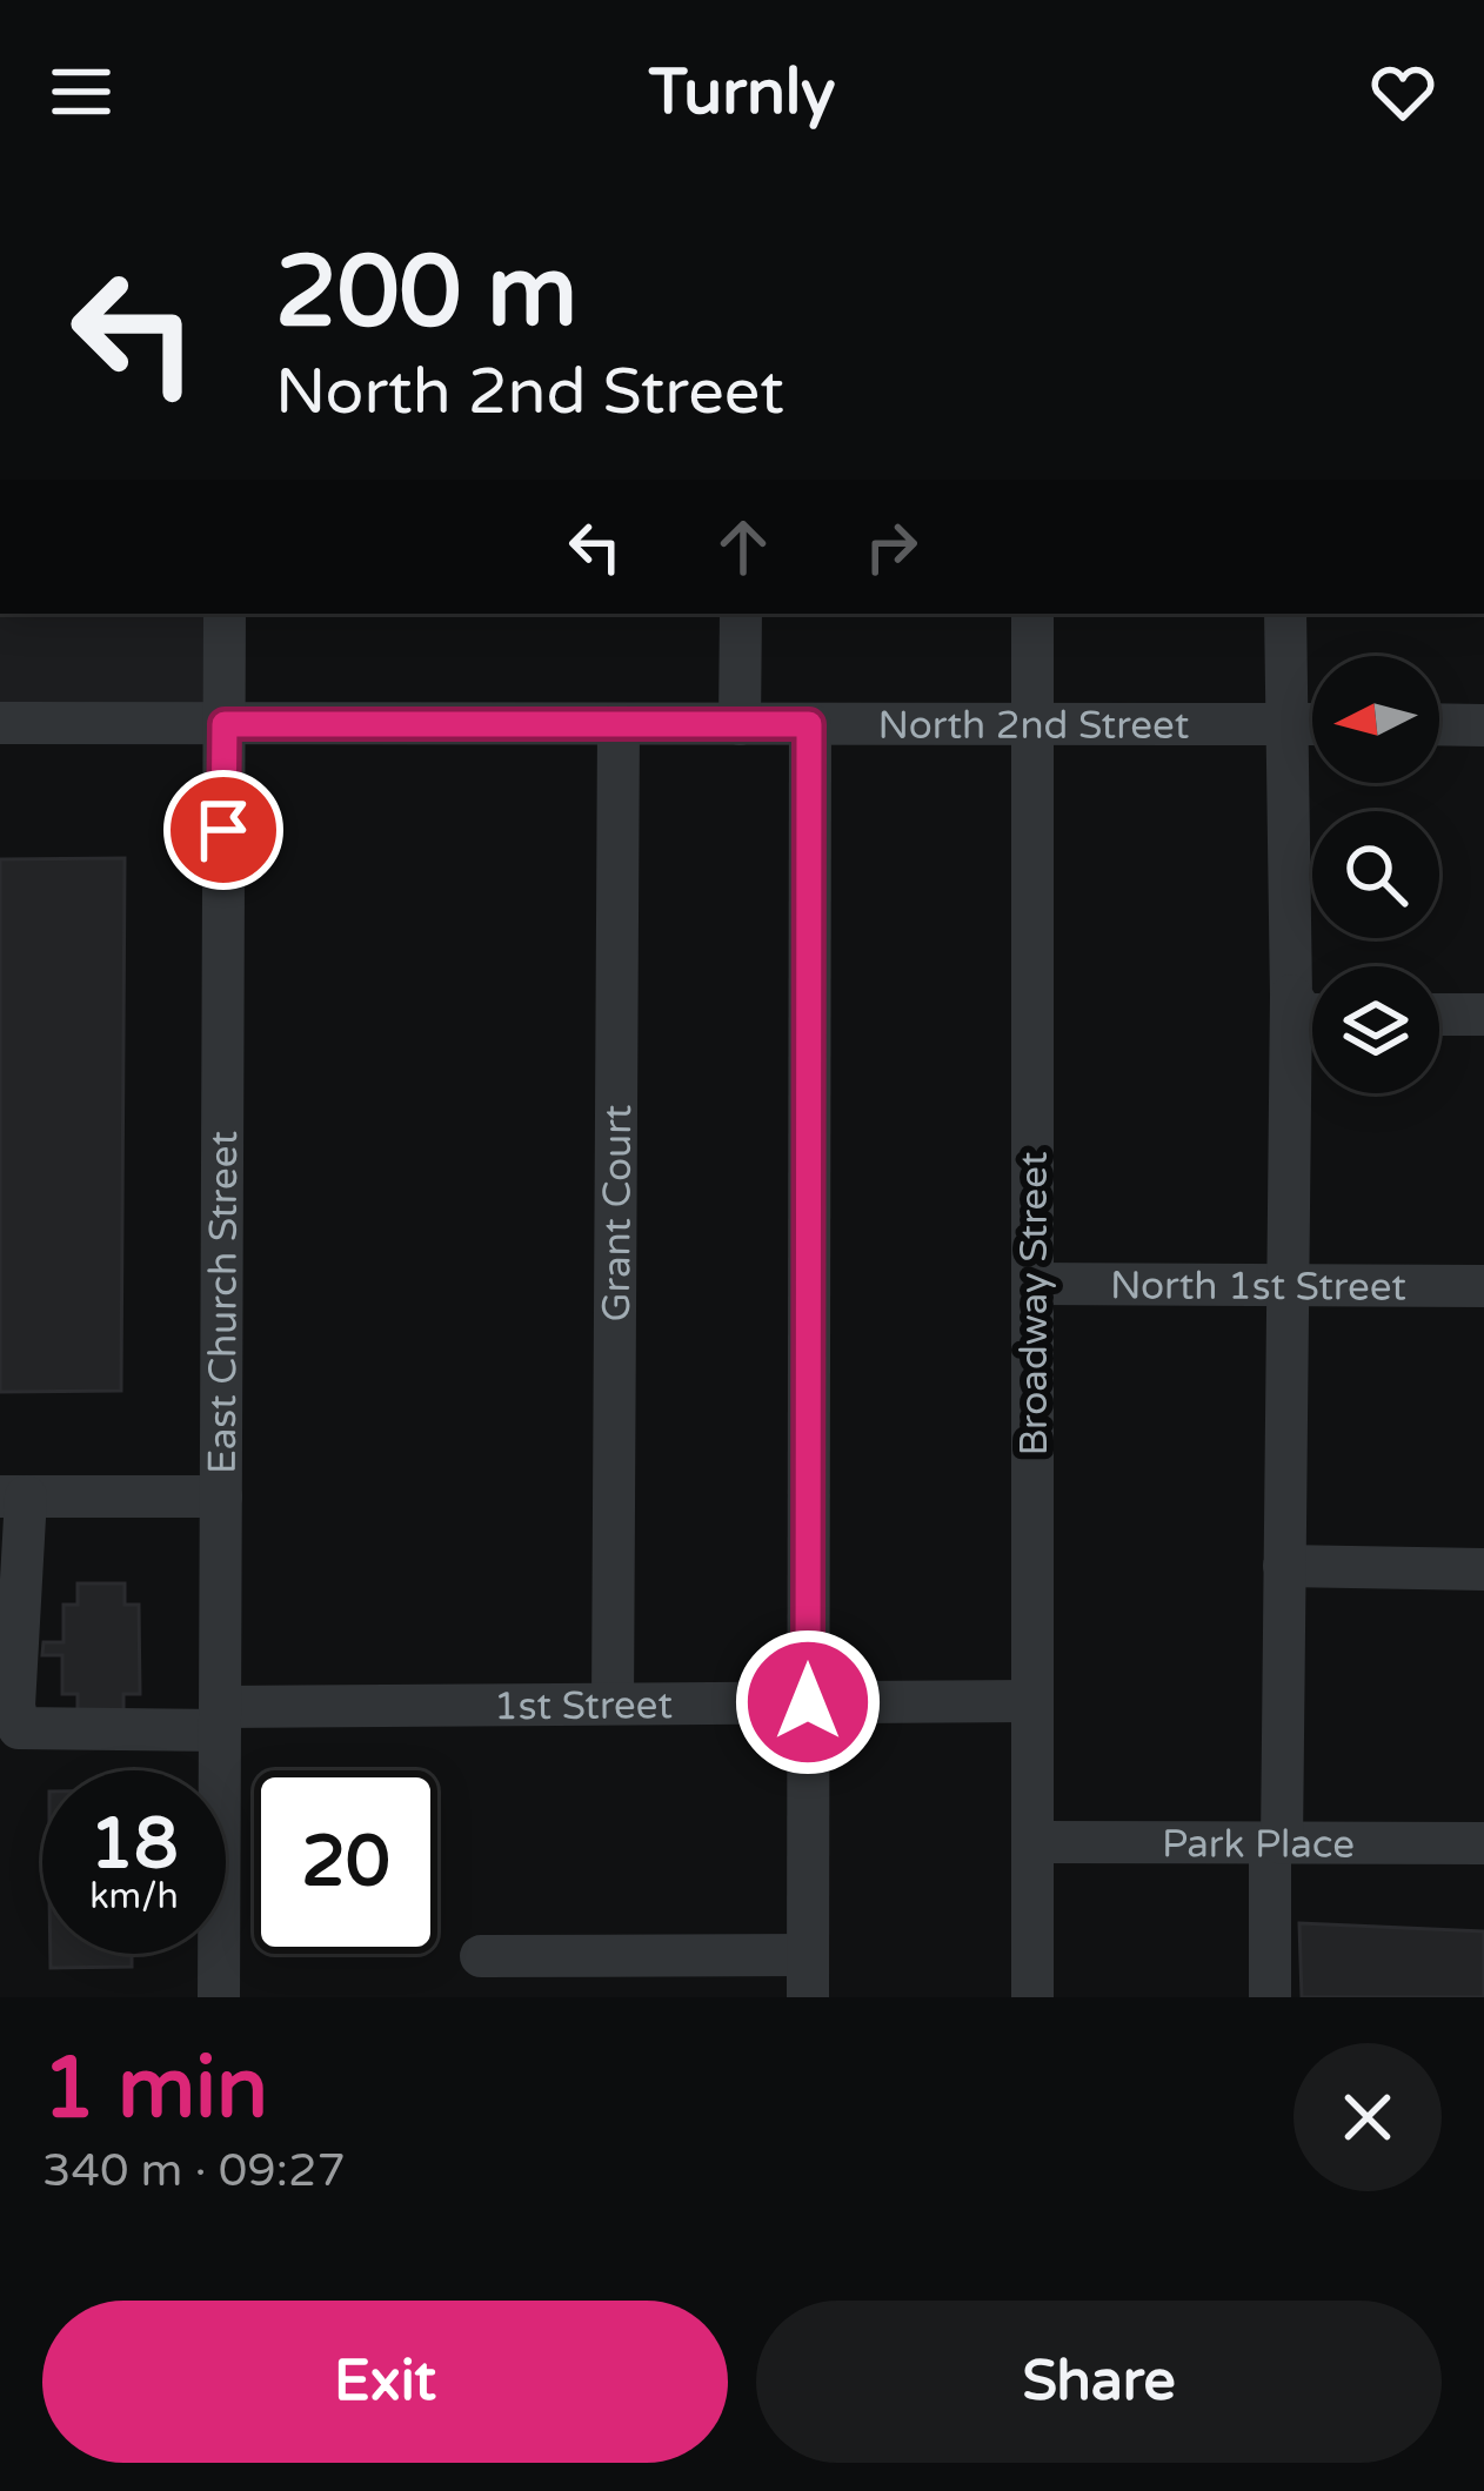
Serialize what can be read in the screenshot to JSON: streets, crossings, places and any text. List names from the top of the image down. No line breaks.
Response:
{"streets":{"street":["North 2nd Street","Grant Court","North 1st Street","East Church Street","Broadway Street","1st Street","Park Place"]},"crossings":[["North 2nd Street","Grant Court"],["North 2nd Street","East Church Street"],["North 2nd Street","Broadway Street"],["Grant Court","1st Street"],["North 1st Street","Broadway Street"],["East Church Street","1st Street"],["Broadway Street","1st Street"],["Broadway Street","Park Place"]],"north":"left","page":{"header":"Turnly","turn":["200 m","North 2nd Street"],"speed":"18 km/h","limit":"20","heading":["1 min","340 m · 09:27"],"buttons":["Exit","Share"]}}
